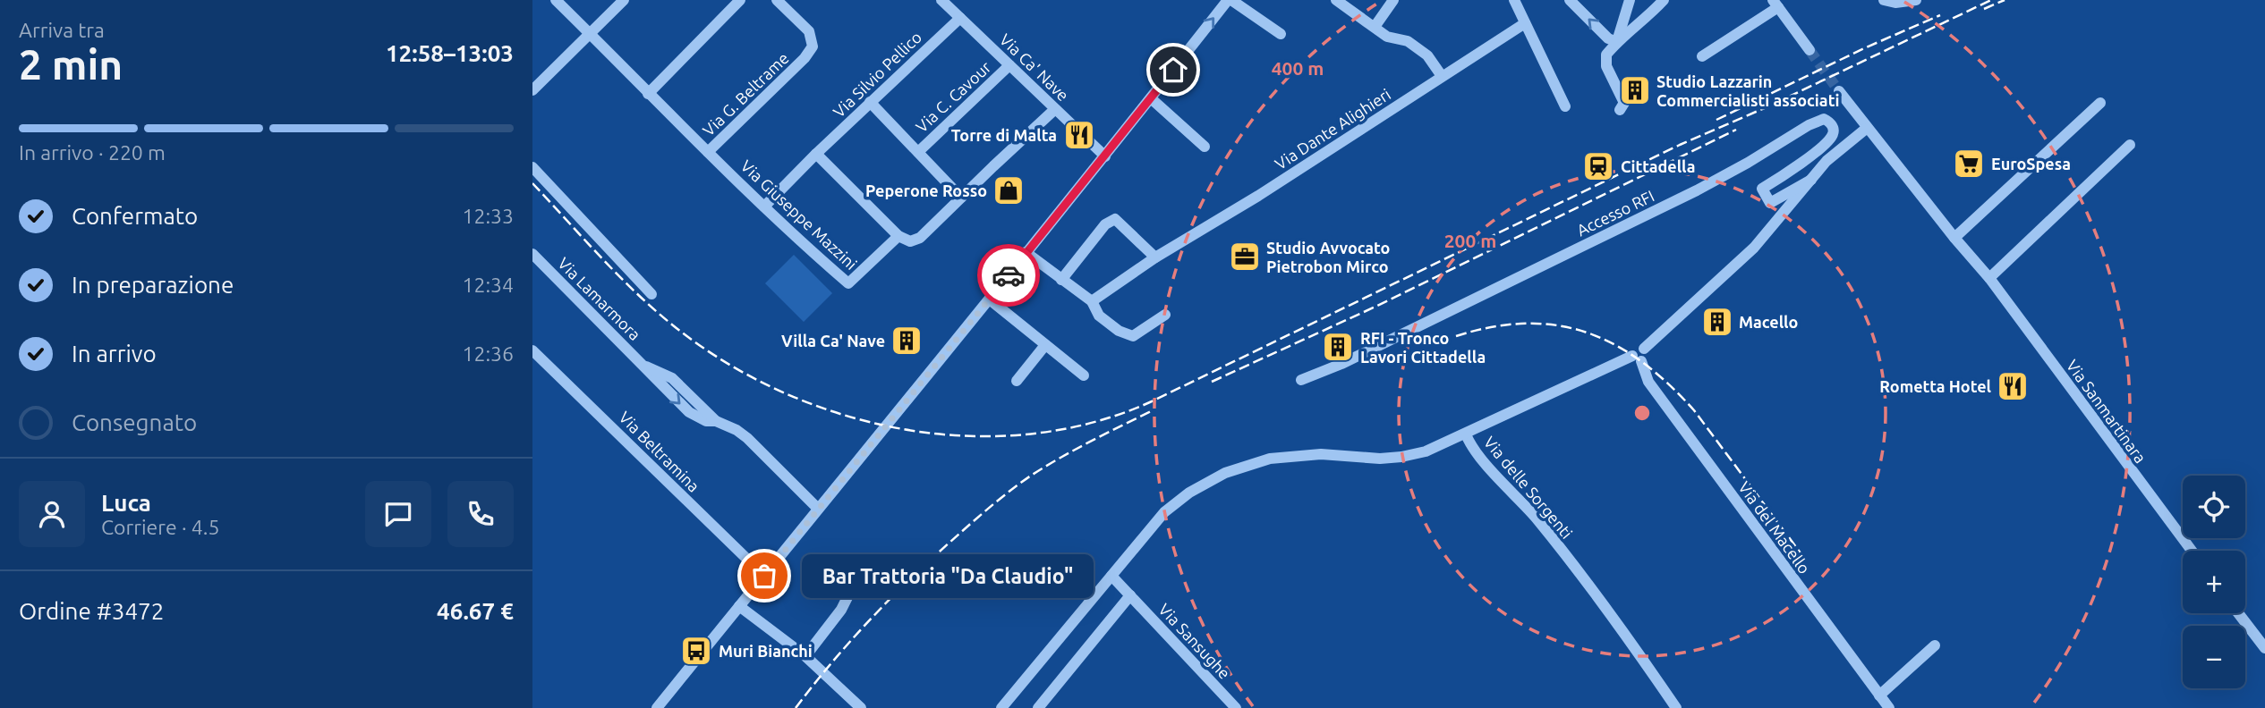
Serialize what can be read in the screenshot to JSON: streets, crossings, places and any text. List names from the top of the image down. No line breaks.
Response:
{"streets":{"street":["Via Ca' Nave","Via Silvio Pellico","Via G. Beltrame","Via C. Cavour","Via Dante Alighieri","Accesso RFI","Via Giuseppe Mazzini","Via Lamarmora","Via Sanmartinara","Via Beltramina","Via delle Sorgenti","Via del Macello","Via Sansughe"]},"crossings":[["Via Ca' Nave","Via Silvio Pellico"],["Via Ca' Nave","Via C. Cavour"],["Via Silvio Pellico","Via C. Cavour"],["Via Silvio Pellico","Via Giuseppe Mazzini"],["Via G. Beltrame","Via Giuseppe Mazzini"],["Via delle Sorgenti","Via del Macello"]],"places":{"building":["Studio Lazzarin Commercialisti associati","Macello","Villa Ca' Nave","RFI - Tronco Lavori Cittadella"],"restaurant":["Torre di Malta","Rometta Hotel"],"supermarket":["EuroSpesa"],"station":["Cittadella"],"shop":["Peperone Rosso"],"office":["Studio Avvocato Pietrobon Mirco"],"other":["Bar Trattoria \"Da Claudio\""],"bus stop":["Muri Bianchi"]},"page":{"heading":["2 min","Arriva tra","12:58–13:03"],"panel":["Luca","Corriere · 4.5","Ordine #3472","46.67 €"],"bar":"In arrivo · 220 m","list":[["Confermato","12:33"],["In preparazione","12:34"],["In arrivo","12:36"],"Consegnato"],"map_buttons":["+","−"],"bubble":"Bar Trattoria \"Da Claudio\""},"rings":["400 m","200 m"]}
